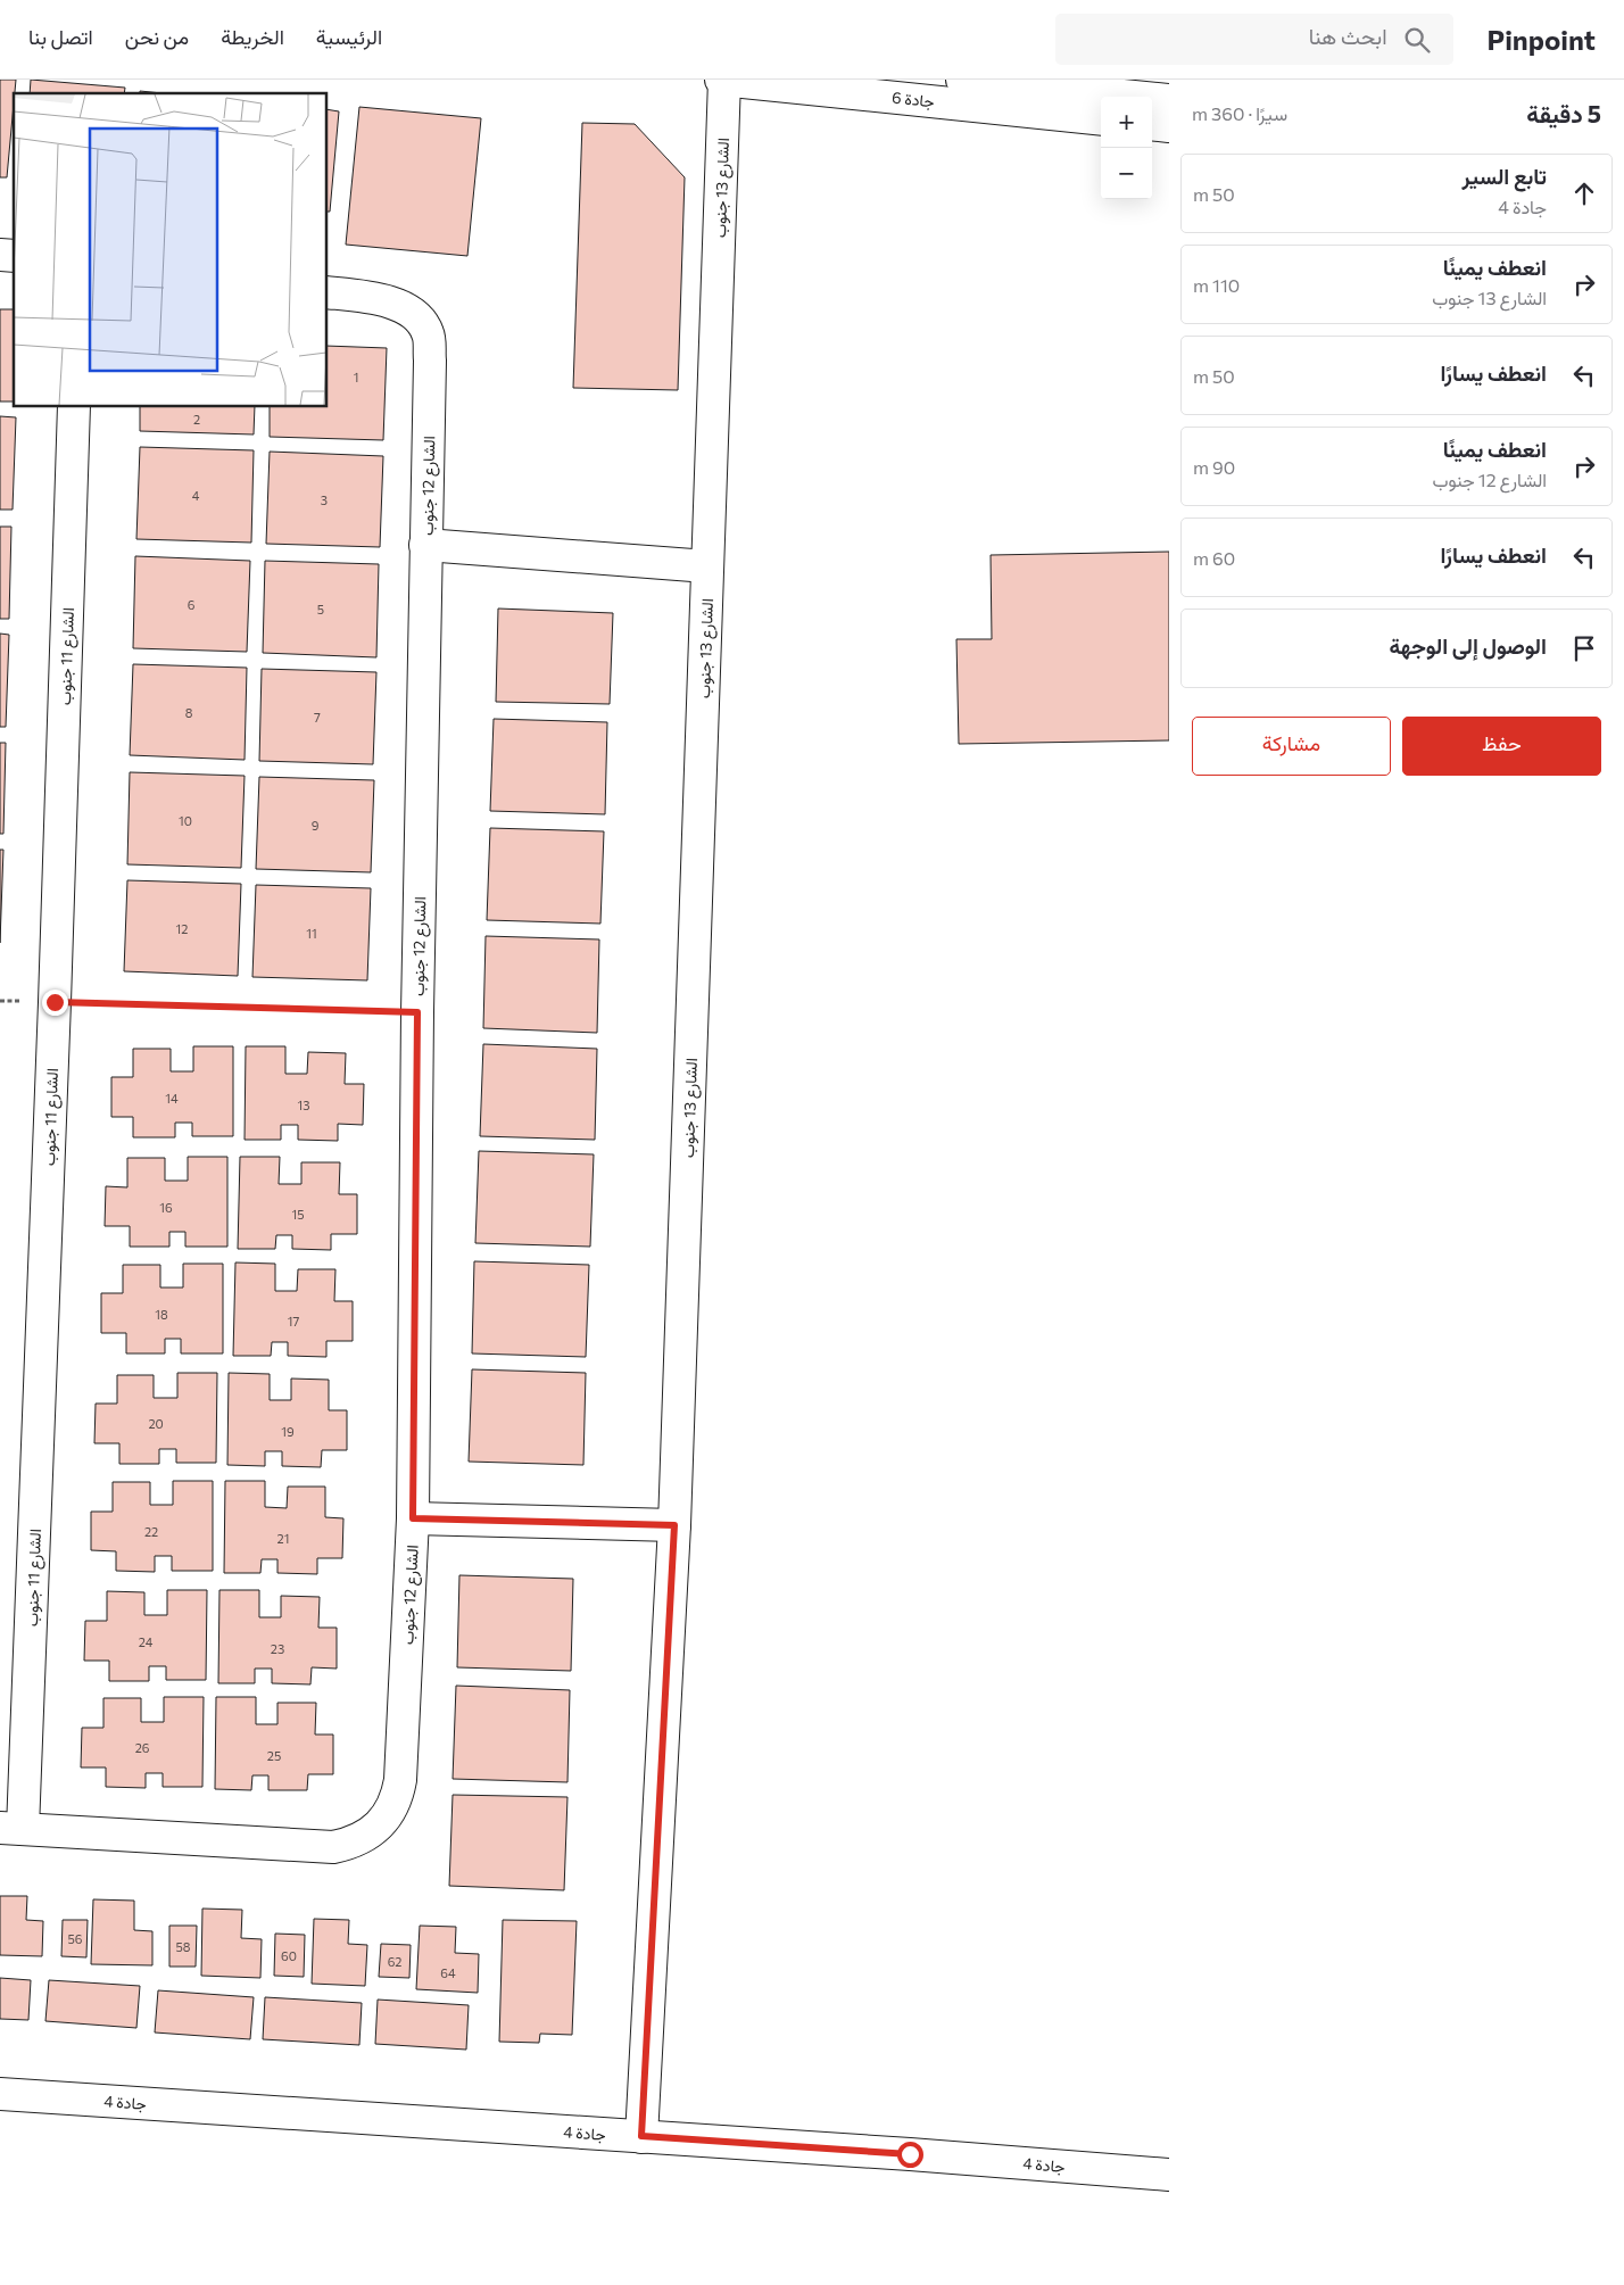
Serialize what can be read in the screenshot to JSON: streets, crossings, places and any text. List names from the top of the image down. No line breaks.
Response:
{"streets":{"street":["جادة 6","الشارع 13 جنوب","الشارع 12 جنوب","الشارع 11 جنوب","جادة 4"]},"crossings":[["جادة 6","الشارع 13 جنوب"],["الشارع 13 جنوب","جادة 4"],["الشارع 12 جنوب","الشارع 11 جنوب"]],"house_numbers":["1","2","4","3","6","5","8","7","10","9","12","11","14","13","16","15","18","17","20","19","22","21","24","23","26","25","56","58","60","62","64"],"page":{"header":"Pinpoint","search":"ابحث هنا","nav":["الرئيسية","الخريطة","من نحن","اتصل بنا"],"heading":["5 دقيقة","سيرًا · 360 m"],"map_buttons":["+","−"],"list":[["تابع السير","جادة 4","50 m"],["انعطف يمينًا","الشارع 13 جنوب","110 m"],["انعطف يسارًا","50 m"],["انعطف يمينًا","الشارع 12 جنوب","90 m"],["انعطف يسارًا","60 m"],"الوصول إلى الوجهة"],"buttons":["حفظ","مشاركة"]}}
